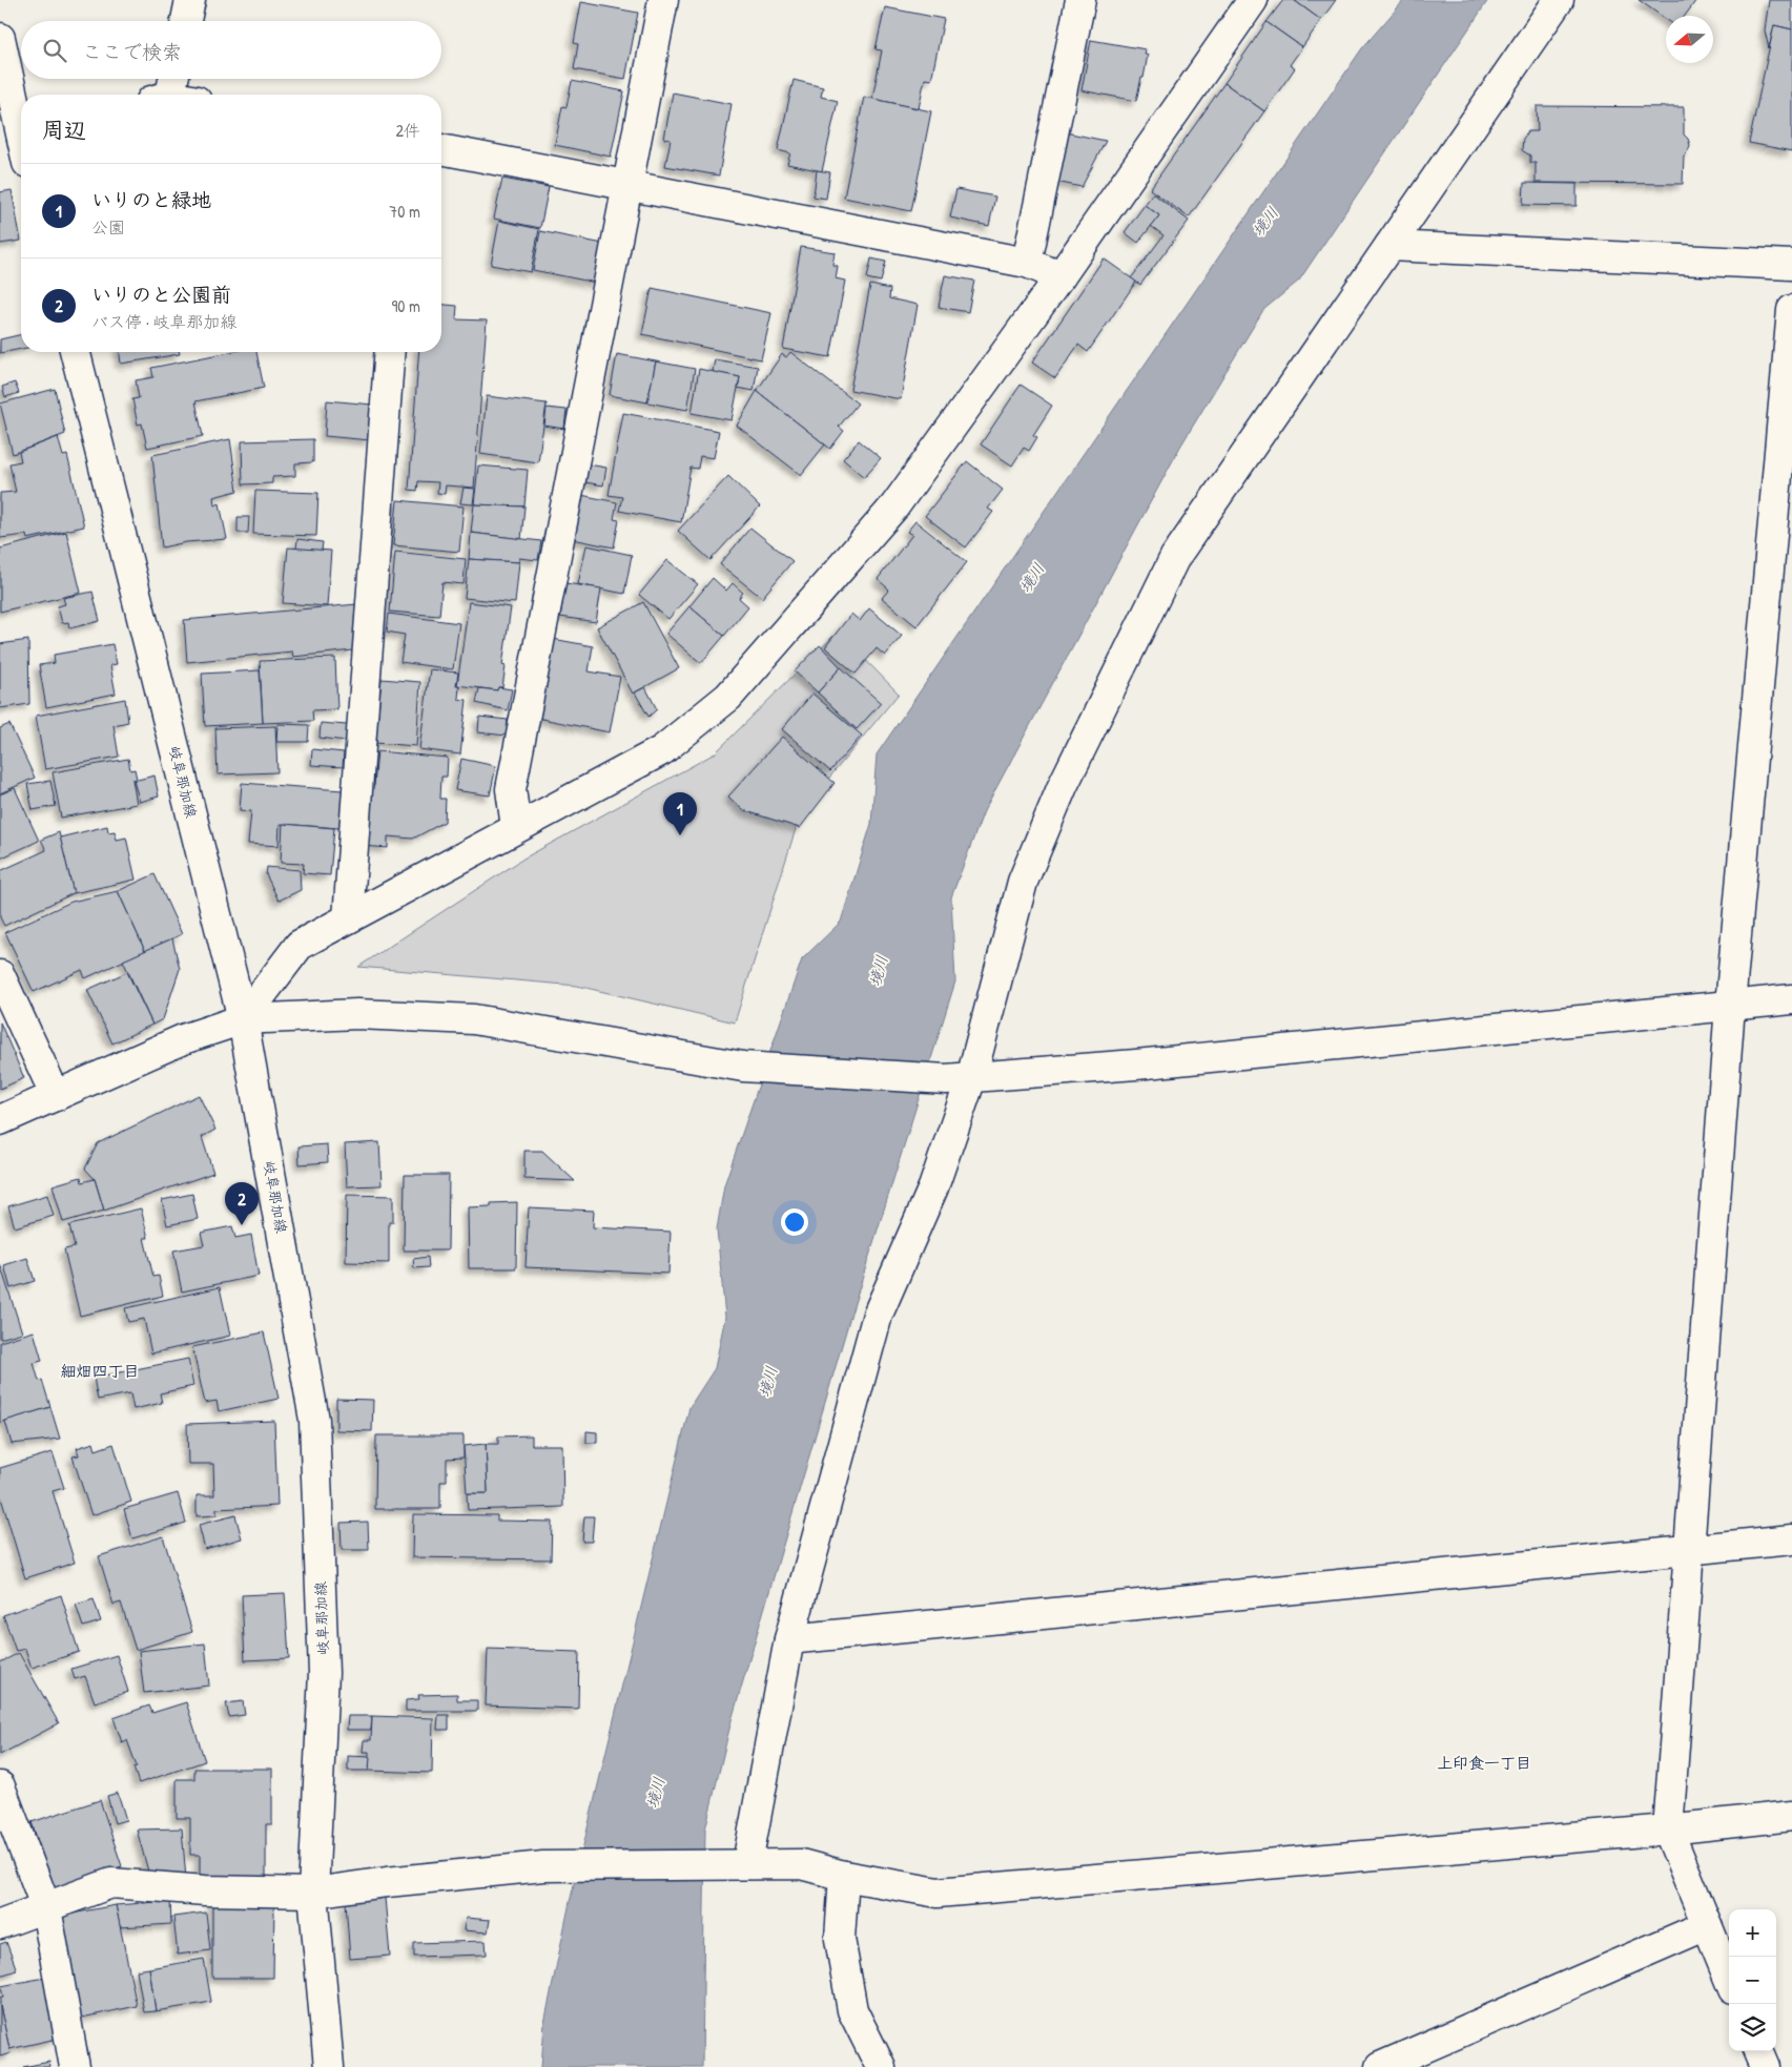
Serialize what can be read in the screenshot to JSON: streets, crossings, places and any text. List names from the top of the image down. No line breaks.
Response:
{"streets":{"street":["岐阜那加線"]},"districts":["細畑四丁目","上印食一丁目"],"water":["境川"],"north":"left","page":{"search":"ここで検索","heading":["周辺","2件"],"list":[{"mark":"1","name":"いりのと緑地","note":"公園","value":"70 m"},{"mark":"2","name":"いりのと公園前","note":"バス停 · 岐阜那加線","value":"90 m"}],"pins":["1","2"],"map_buttons":["+","−"]}}
